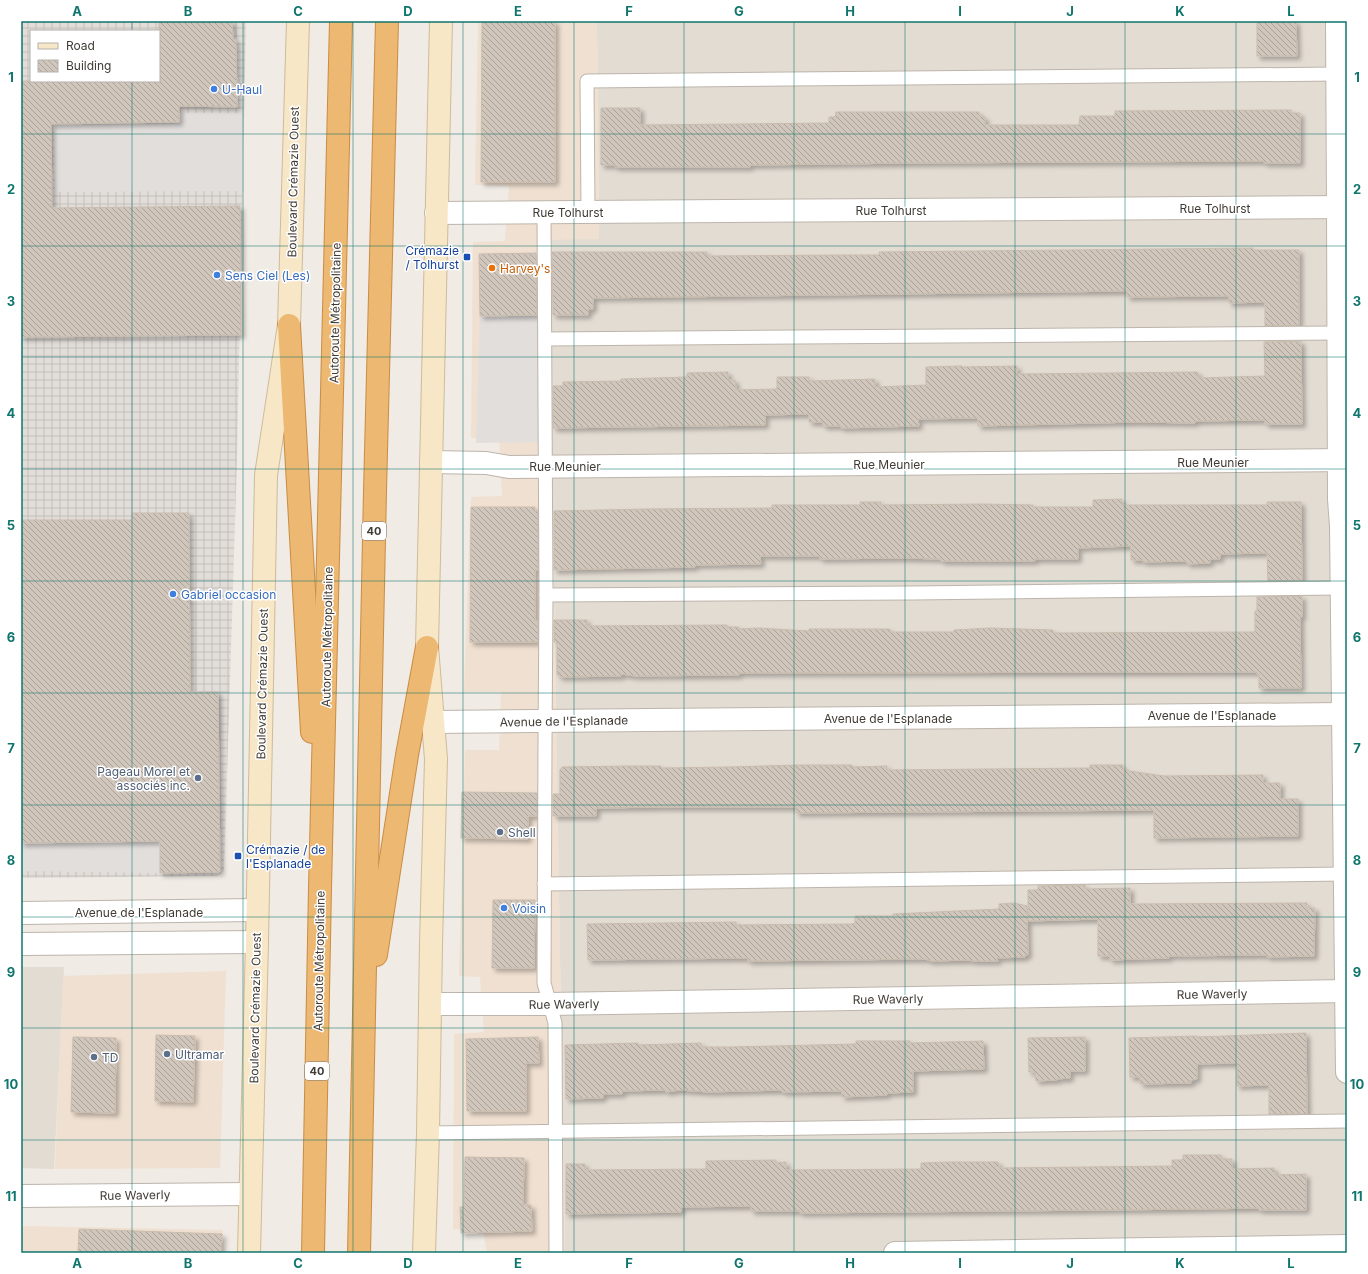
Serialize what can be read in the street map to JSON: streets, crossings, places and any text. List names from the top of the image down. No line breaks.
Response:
{"streets":{"highway":["Autoroute Métropolitaine","40"],"main road":["Boulevard Crémazie Ouest"],"street":["Rue Tolhurst","Rue Meunier","Avenue de l'Esplanade","Rue Waverly"]},"crossings":[["Boulevard Crémazie Ouest","Avenue de l'Esplanade"],["Boulevard Crémazie Ouest","Rue Waverly"]],"places":{"other":["U-Haul","Harvey's","Sens Ciel (Les)","Gabriel occasion","Pageau Morel et associés inc.","Shell","Voisin","Ultramar","TD"],"transit":["Crémazie / Tolhurst","Crémazie / de l'Esplanade"]},"legend":["Road","Building"],"grid":{"columns":["A","B","C","D","E","F","G","H","I","J","K","L"],"rows":["1","2","3","4","5","6","7","8","9","10","11"]}}
